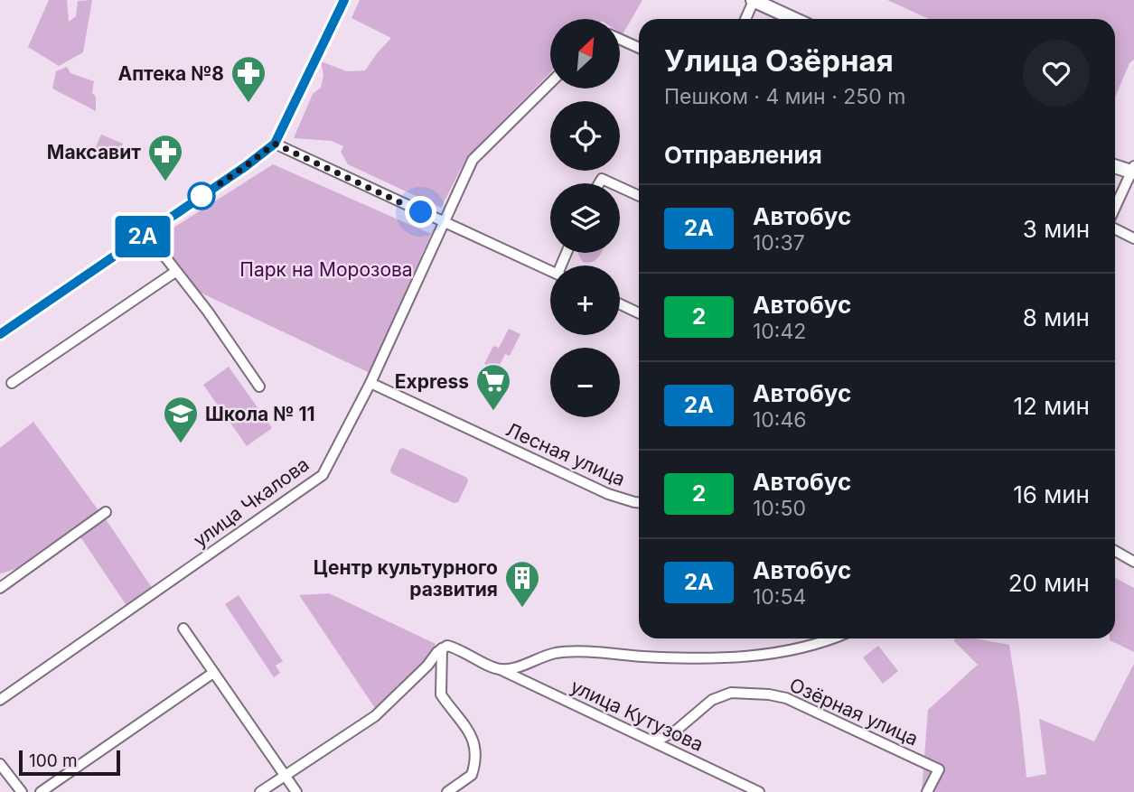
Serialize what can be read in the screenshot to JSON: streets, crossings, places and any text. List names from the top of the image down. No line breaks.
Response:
{"streets":{"street":["Лесная улица","улица Чкалова","Озёрная улица","улица Кутузова"]},"crossings":[["Лесная улица","улица Чкалова"],["Озёрная улица","улица Кутузова"]],"parks":["Парк на Морозова"],"places":{"pharmacy":["Аптека №8","Максавит"],"supermarket":["Express"],"school or university":["Школа № 11"],"building":["Центр культурного развития"]},"lines":["bus line 2А"],"scale_bar":"100 m","north":"top right","page":{"on_map":"2А","map_buttons":["+","−"],"heading":[["Улица Озёрная","Пешком · 4 мин · 250 m"],"Отправления"],"list":[{"mark":"2А","name":"Автобус","note":"10:37","value":"3 мин"},{"mark":"2","name":"Автобус","note":"10:42","value":"8 мин"},{"mark":"2А","name":"Автобус","note":"10:46","value":"12 мин"},{"mark":"2","name":"Автобус","note":"10:50","value":"16 мин"},{"mark":"2А","name":"Автобус","note":"10:54","value":"20 мин"}],"scale":"100 m"}}
